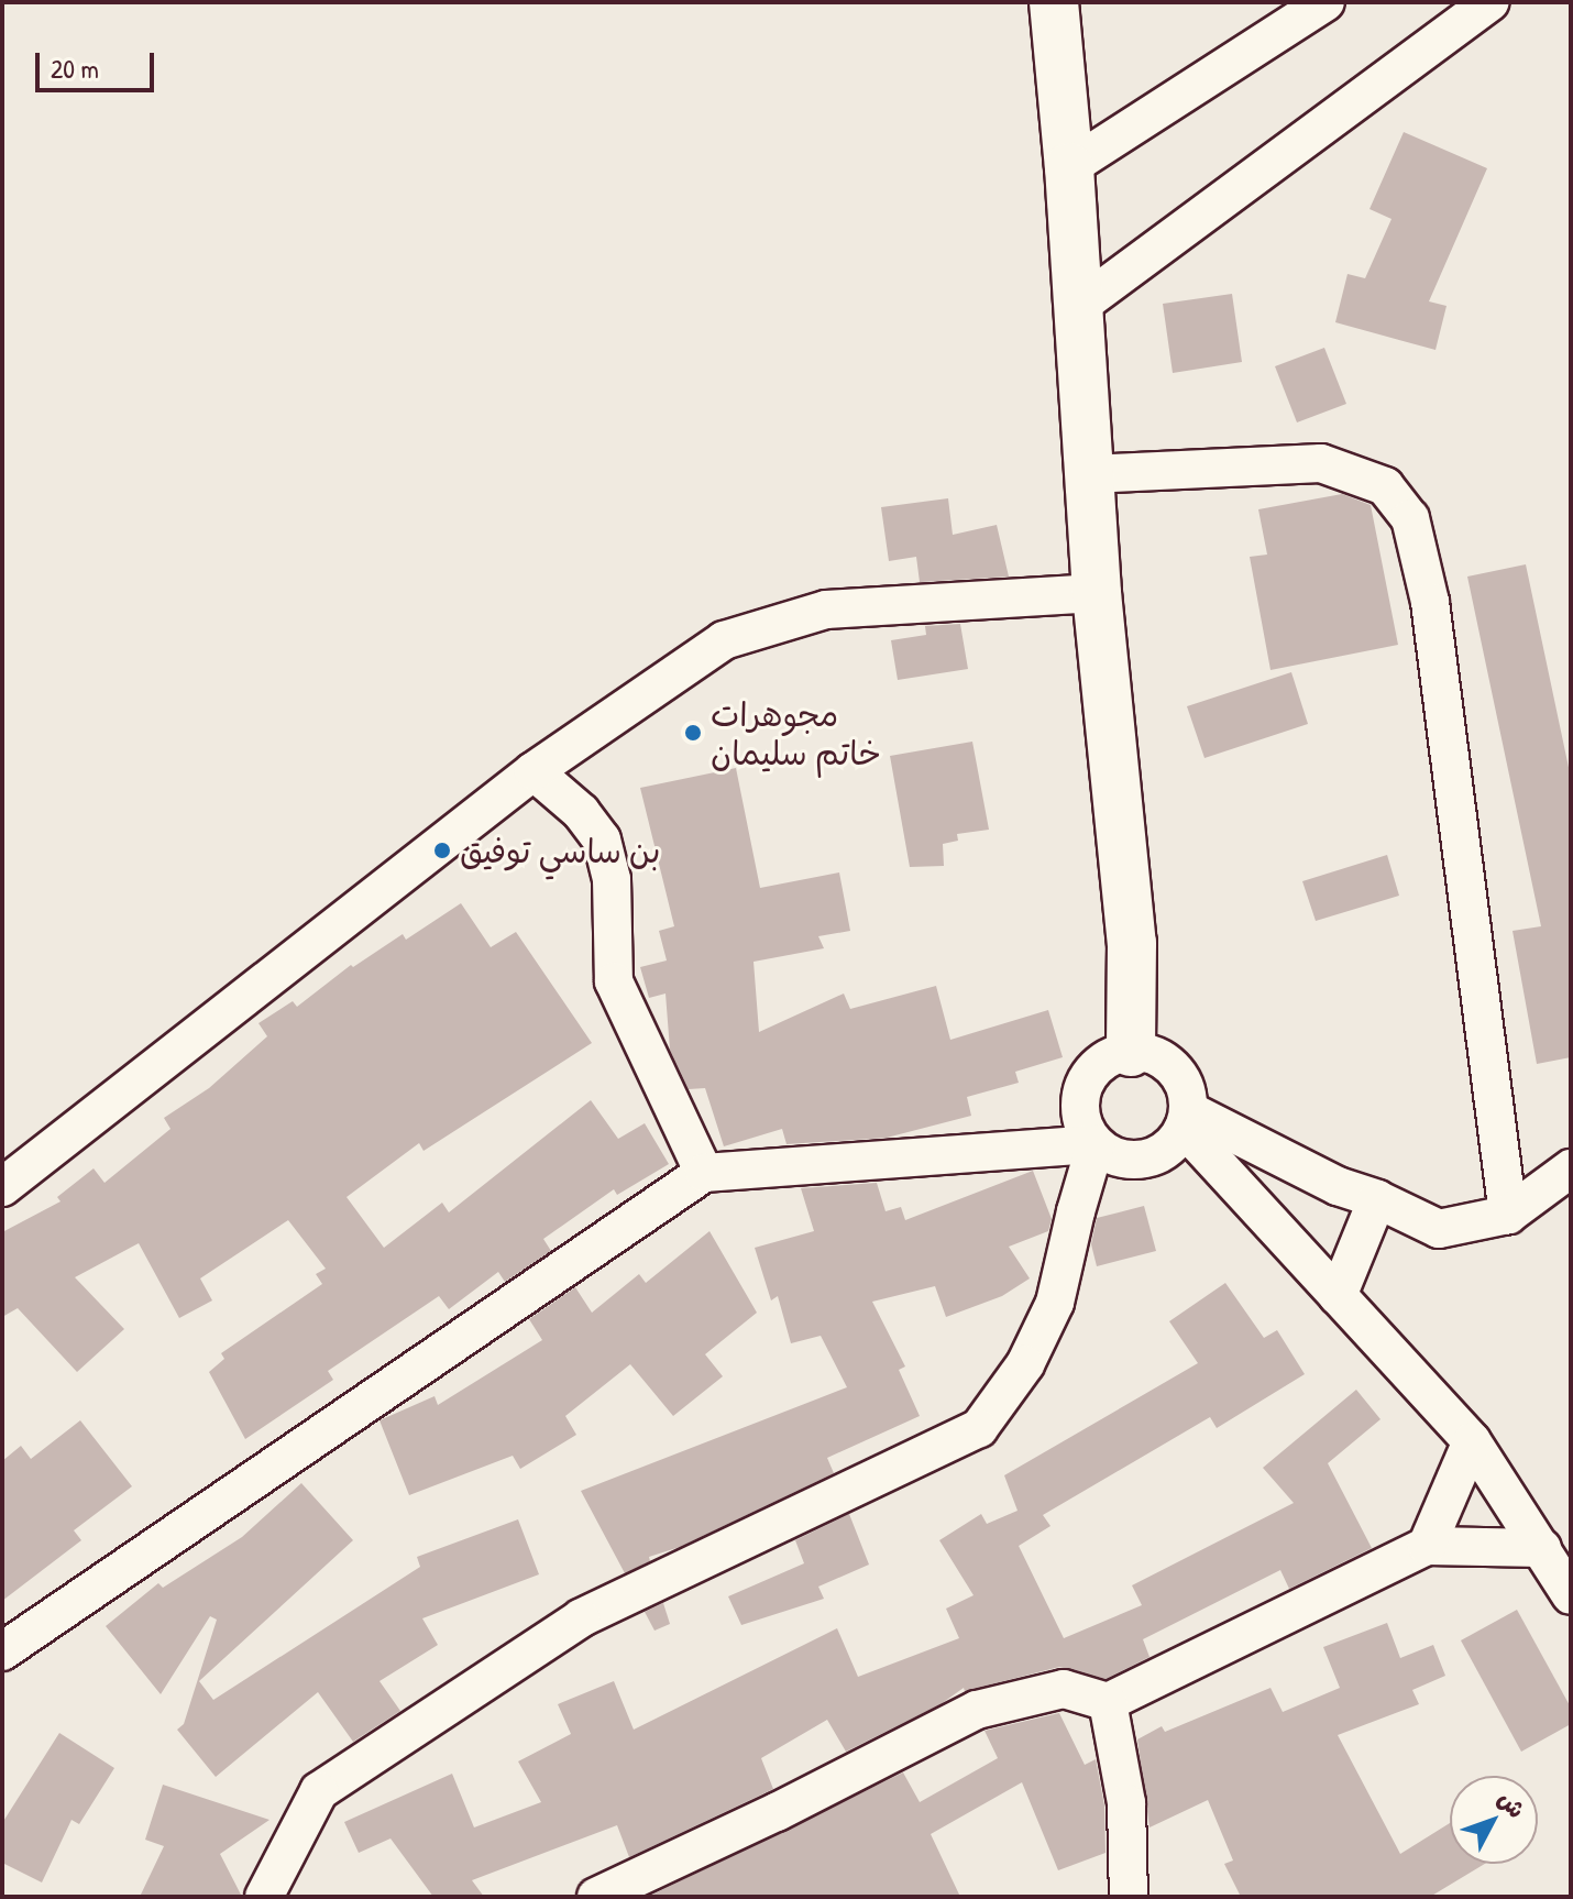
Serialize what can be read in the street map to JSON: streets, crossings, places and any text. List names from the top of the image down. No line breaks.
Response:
{"places":["مجوهرات خاتم سليمان","بن ساسي توفيق"],"scale_bar":"20 m","north":"top right"}
